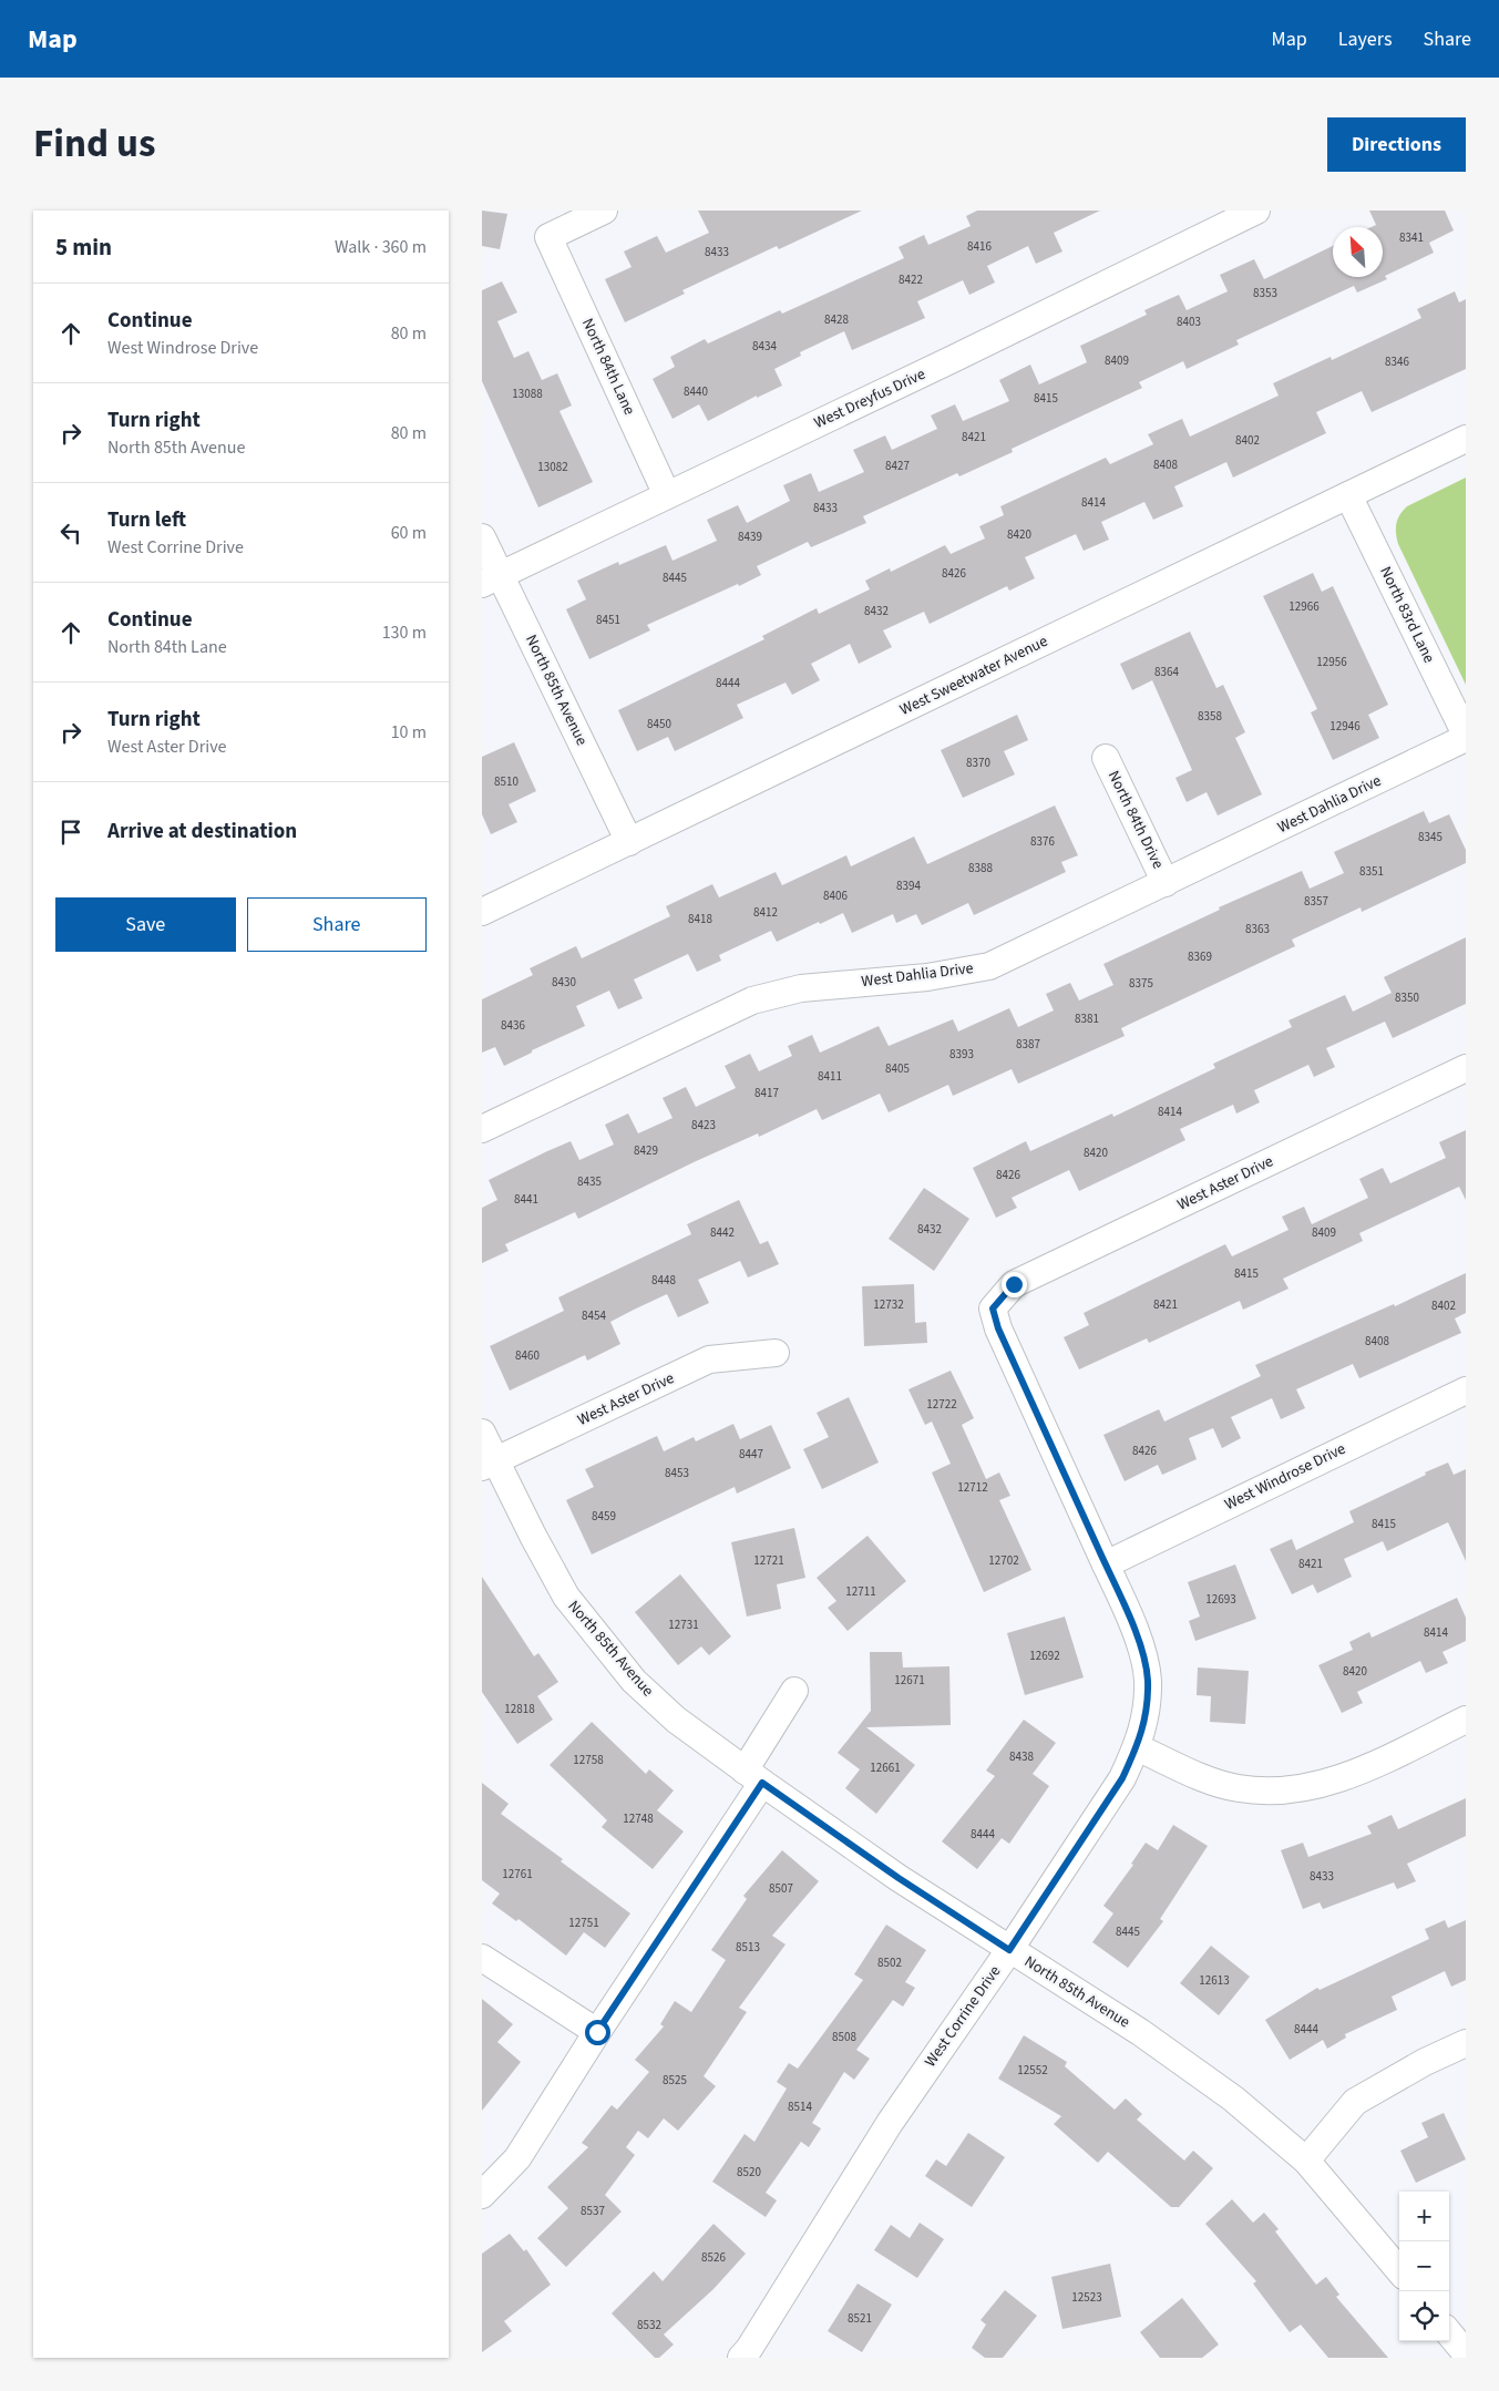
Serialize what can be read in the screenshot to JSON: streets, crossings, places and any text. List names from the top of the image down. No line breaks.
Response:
{"streets":{"street":["North 84th Lane","West Dreyfus Drive","North 83rd Lane","West Sweetwater Avenue","North 85th Avenue","West Dahlia Drive","North 84th Drive","West Aster Drive","West Windrose Drive","West Corrine Drive"]},"crossings":[["North 84th Lane","West Dreyfus Drive"],["West Dreyfus Drive","North 85th Avenue"],["North 83rd Lane","West Sweetwater Avenue"],["North 83rd Lane","West Dahlia Drive"],["West Sweetwater Avenue","North 85th Avenue"],["North 85th Avenue","West Aster Drive"],["North 85th Avenue","West Corrine Drive"],["West Dahlia Drive","North 84th Drive"],["West Aster Drive","West Windrose Drive"]],"house_numbers":["8341","8416","8433","8422","8353","8428","8403","8434","8409","8346","8440","13088","8415","8421","8402","8408","8427","13082","8414","8433","8420","8439","8426","8445","12966","8432","8451","12956","8364","8444","8358","8450","12946","8370","8510","8345","8376","8388","8351","8394","8406","8357","8412","8418","8363","8369","8430","8375","8350","8381","8436","8387","8393","8405","8411","8417","8414","8423","8429","8420","8426","8435","8441","8432","8442","8409","8415","8448","12732","8421","8402","8454","8408","8460","12722","8426","8447","8453","12712","8459","8415","12721","12702","8421","12711","12693","12731","8414","12692","8420","12671","12818","8438","12758","12661","12748","8444","12761","8433","8507","12751","8445","8513","8502","12613","8444","8508","12552","8525","8514","8520","8537","8526","12523","8521","8532"],"north":"top left","page":{"header":"Map","nav":["Map","Layers","Share"],"title":"Find us","buttons":["Directions",["Save","Share"]],"heading":["5 min","Walk · 360 m"],"list":[["Continue","West Windrose Drive","80 m"],["Turn right","North 85th Avenue","80 m"],["Turn left","West Corrine Drive","60 m"],["Continue","North 84th Lane","130 m"],["Turn right","West Aster Drive","10 m"],"Arrive at destination"],"map_buttons":["+","−"]}}
